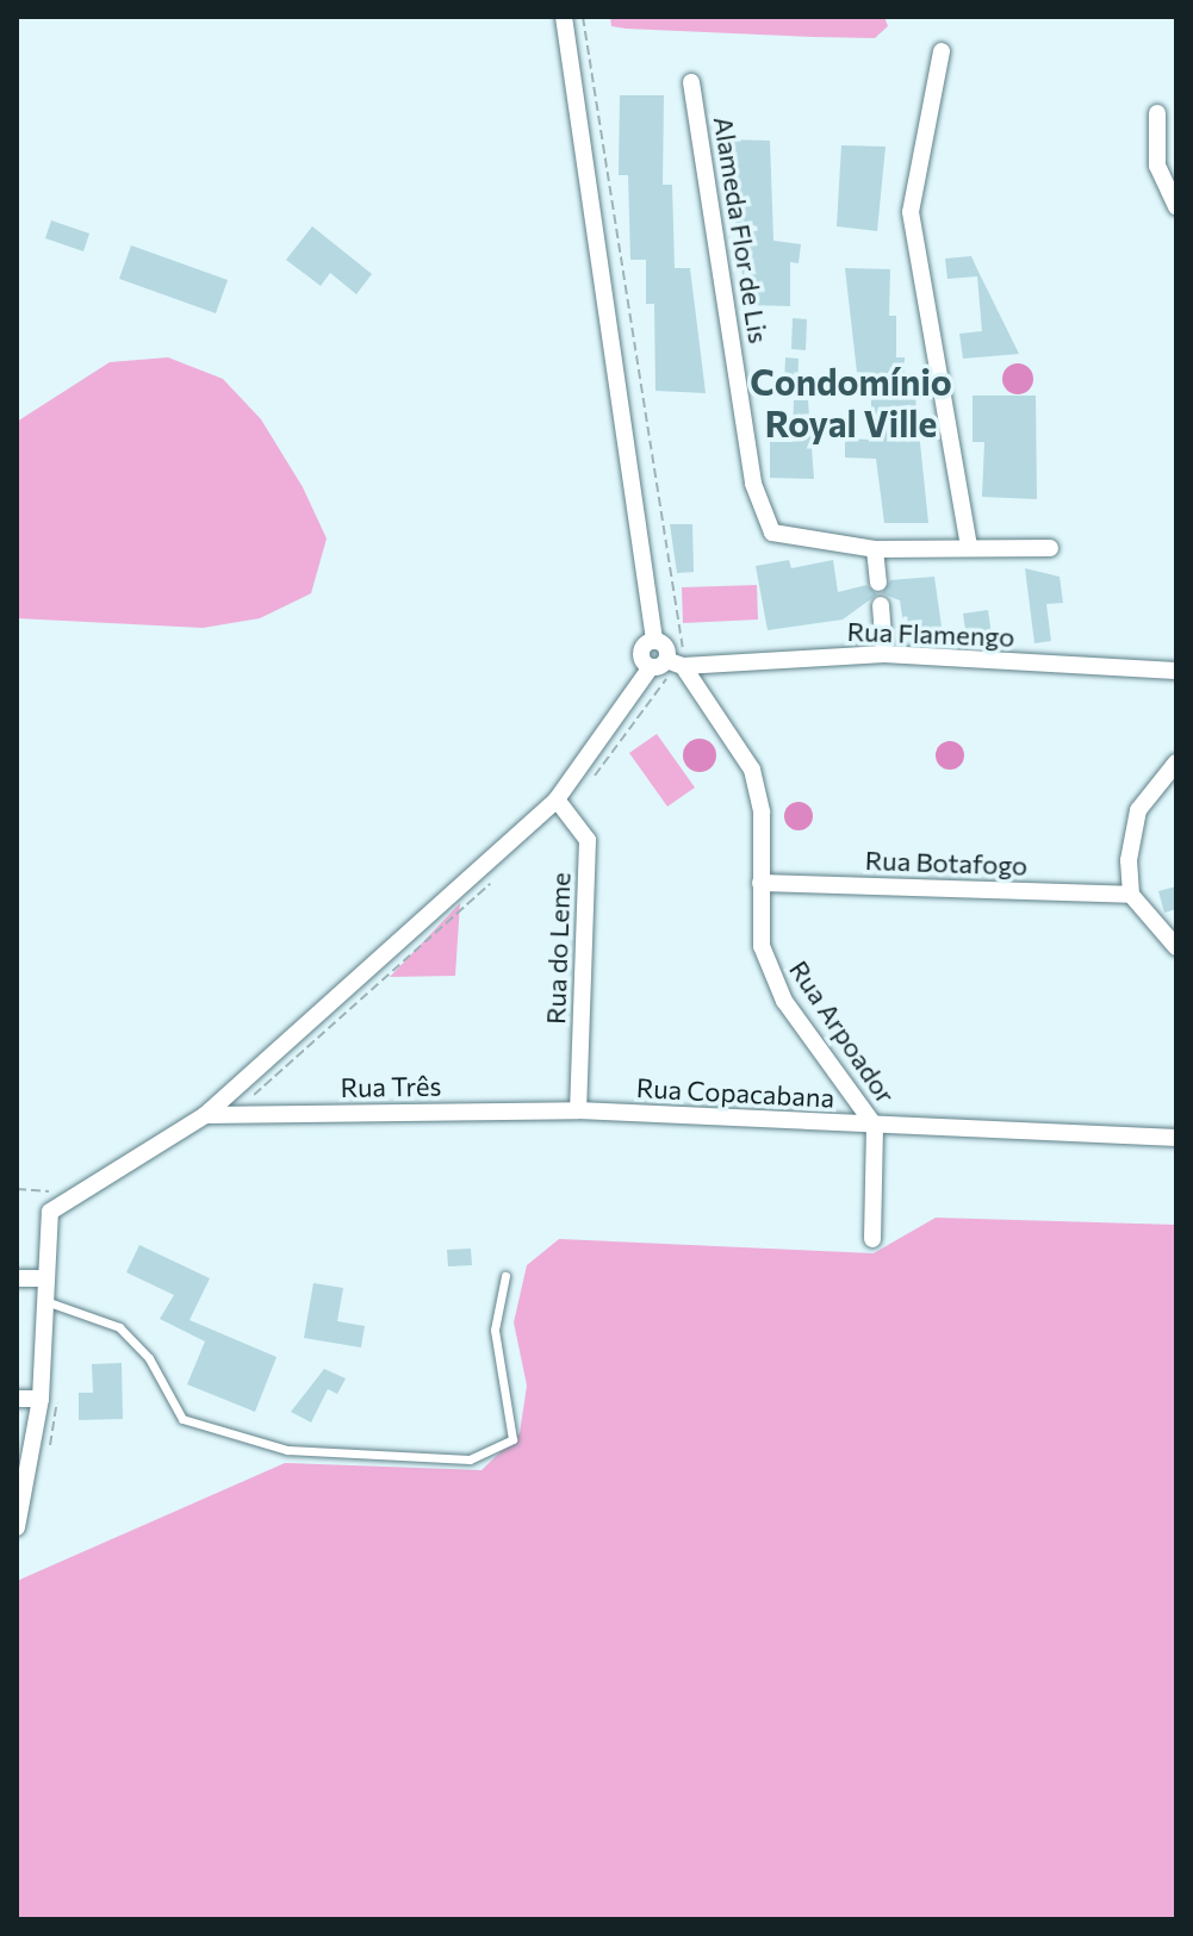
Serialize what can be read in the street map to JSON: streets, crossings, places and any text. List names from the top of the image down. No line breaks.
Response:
{"streets":{"street":["Alameda Flor de Lis","Rua Flamengo","Rua Botafogo","Rua do Leme","Rua Arpoador","Rua Três","Rua Copacabana"]},"crossings":[["Rua Flamengo","Rua Arpoador"],["Rua Botafogo","Rua Arpoador"],["Rua do Leme","Rua Três"],["Rua do Leme","Rua Copacabana"],["Rua Arpoador","Rua Copacabana"],["Rua Três","Rua Copacabana"]],"districts":["Condomínio Royal Ville"]}
